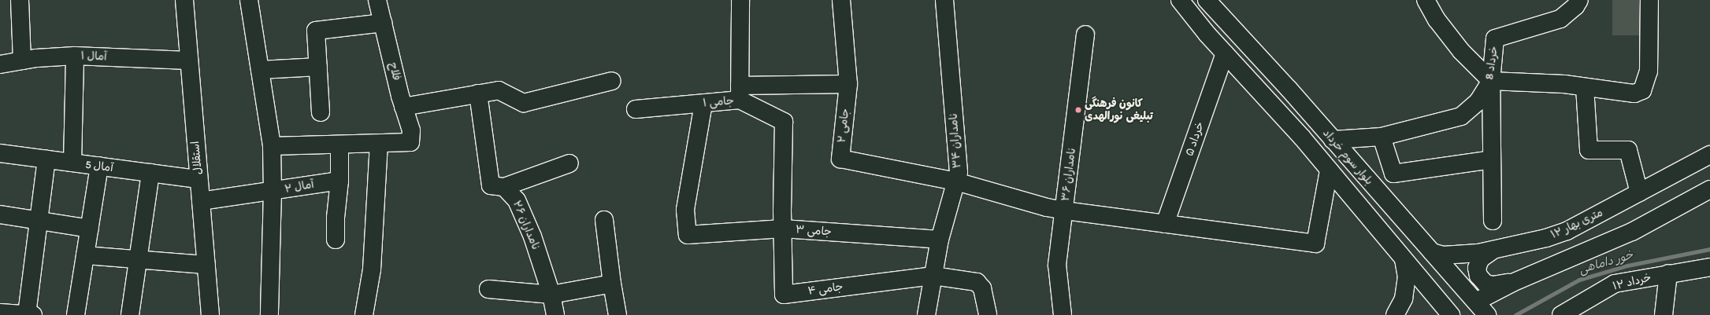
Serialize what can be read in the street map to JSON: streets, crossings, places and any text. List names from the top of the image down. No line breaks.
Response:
{"streets":{"street":["آمال ۱","خرداد 8","فلاح","جامی ۱","جامی ۲","خرداد ۵","نامداران ۳۴","بلوار سوم خرداد","استقلال","آمال 5","نامداران ۳۶","آمال ۲","۱۲ متری بهار","نامداران ۲۶","جامی ۳","خرداد ۱۲","جامی ۴"]},"crossings":[["آمال ۱","استقلال"],["خرداد 8","بلوار سوم خرداد"],["جامی ۱","جامی ۳"],["جامی ۲","نامداران ۳۴"],["خرداد ۵","بلوار سوم خرداد"],["نامداران ۳۴","جامی ۳"],["نامداران ۳۴","جامی ۴"],["بلوار سوم خرداد","۱۲ متری بهار"],["استقلال","آمال 5"],["استقلال","آمال ۲"],["جامی ۳","جامی ۴"]],"water":["خور داماهی"],"places":["کانون فرهنگی تبلیغی نورالهدی"]}
